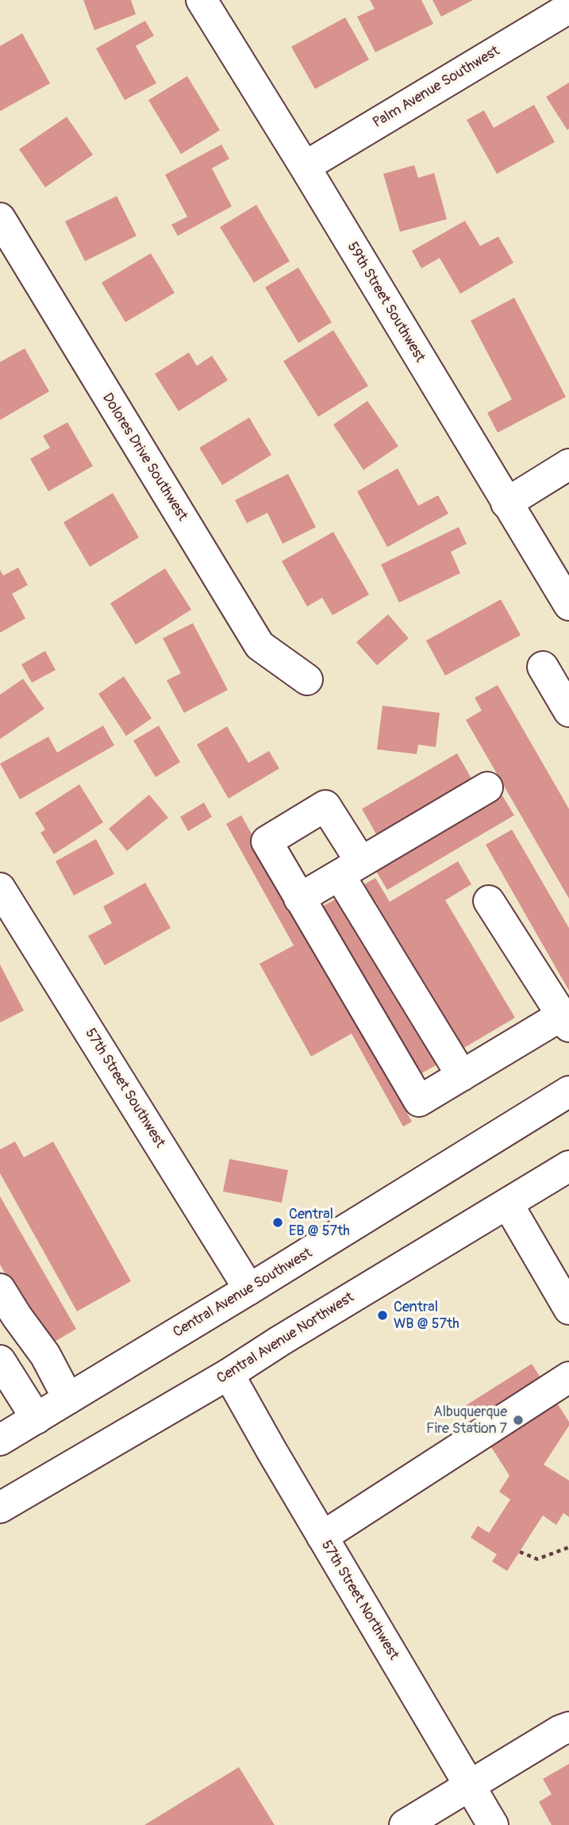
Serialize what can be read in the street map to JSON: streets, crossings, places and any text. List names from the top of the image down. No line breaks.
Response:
{"streets":{"street":["Palm Avenue Southwest","59th Street Southwest","Dolores Drive Southwest","57th Street Southwest","Central Avenue Southwest","Central Avenue Northwest","57th Street Northwest"]},"crossings":[["Palm Avenue Southwest","59th Street Southwest"],["57th Street Southwest","Central Avenue Southwest"],["Central Avenue Northwest","57th Street Northwest"]],"places":["Central EB @ 57th","Central WB @ 57th","Albuquerque Fire Station 7"]}
